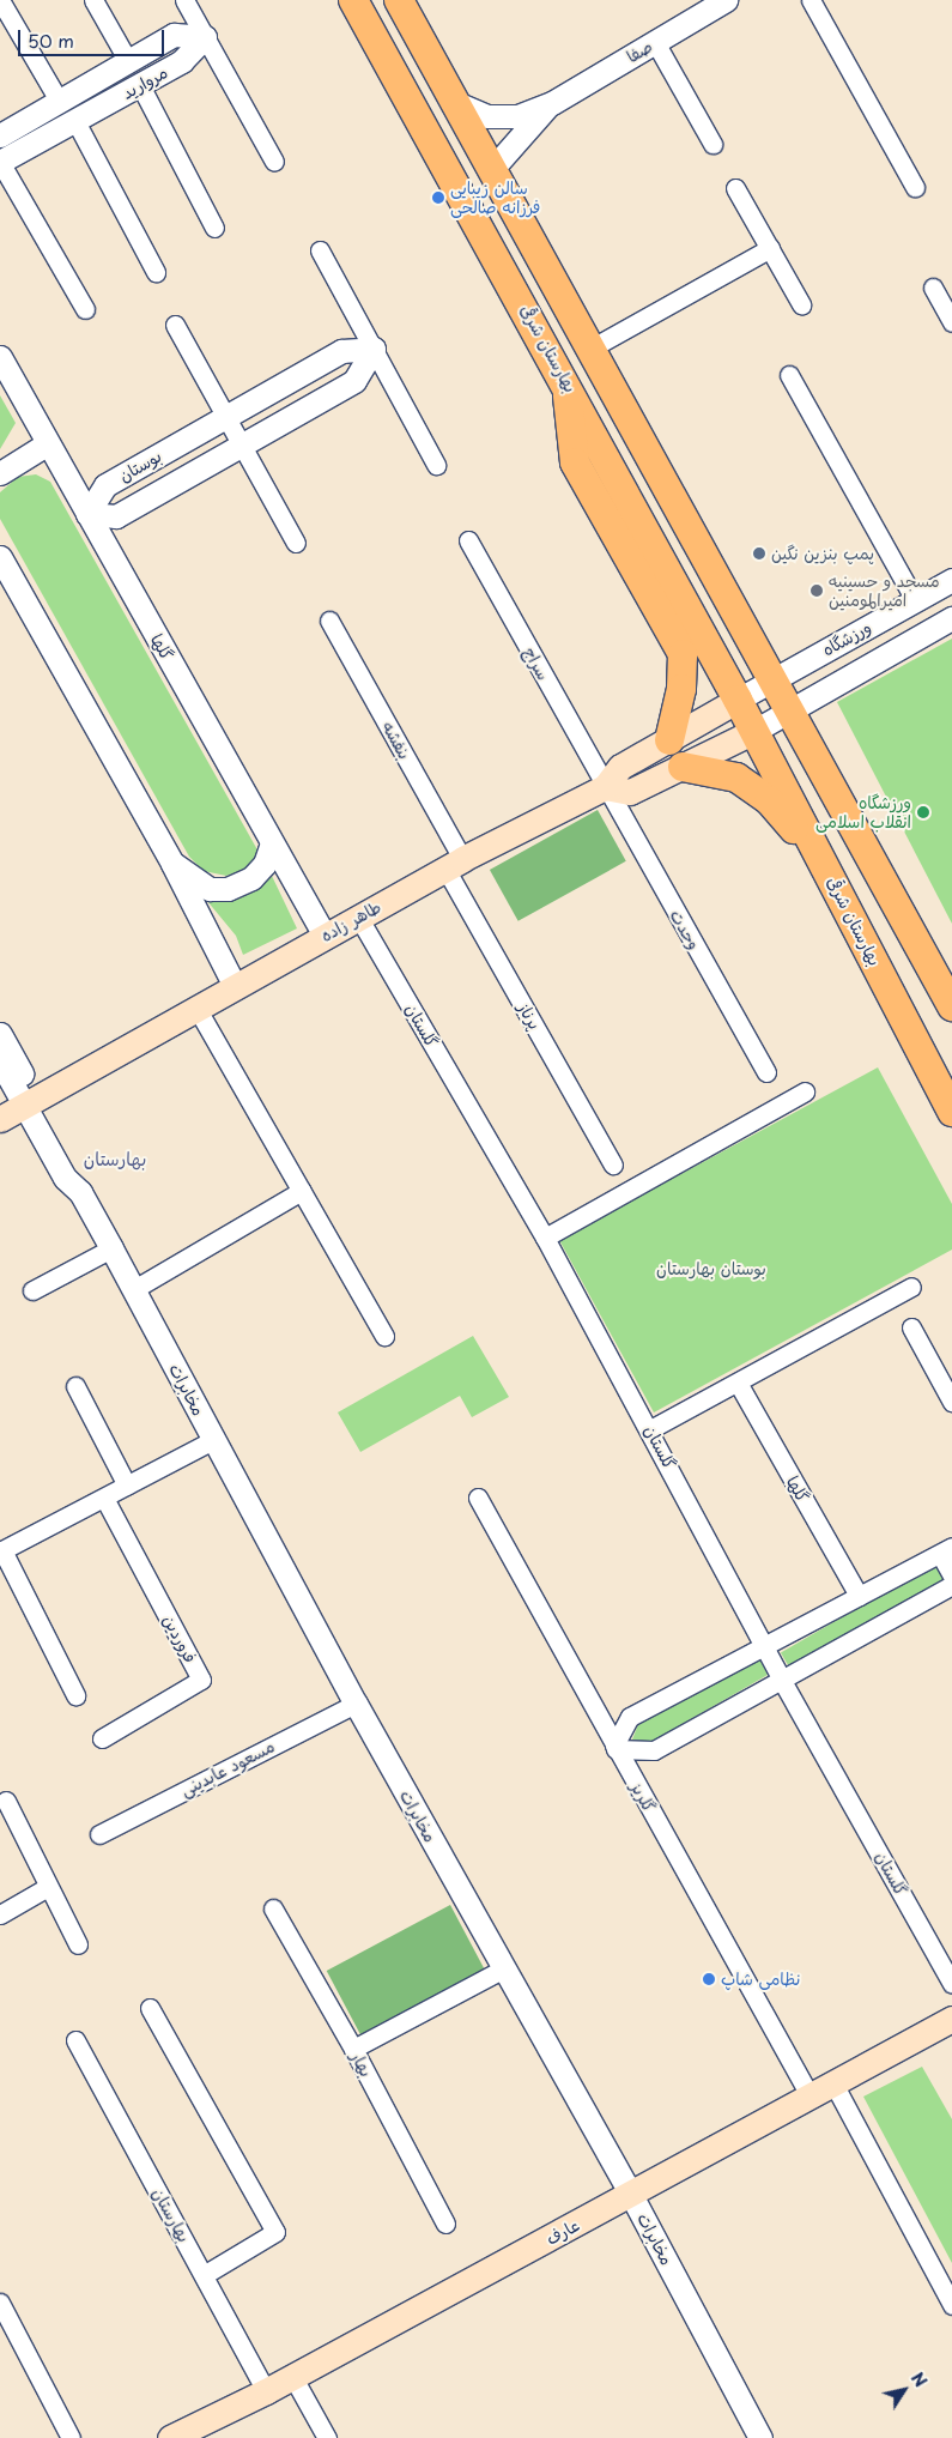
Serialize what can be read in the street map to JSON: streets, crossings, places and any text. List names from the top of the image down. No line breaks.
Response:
{"streets":{"main road":["بهارستان شرقی","طاهر زاده","عارف"],"street":["صفا","مروارید","بوستان","ورزشگاه","گلها","سراج","بنفشه","وحدت","پرناز","گلستان","مخابرات","فروردین","مسعود عابدینی","گلریز","بهار","بهارستان"]},"crossings":[["بهارستان شرقی","ورزشگاه"],["بهارستان شرقی","طاهر زاده"],["بوستان","گلها"],["ورزشگاه","طاهر زاده"],["گلها","طاهر زاده"],["سراج","طاهر زاده"],["سراج","وحدت"],["بنفشه","طاهر زاده"],["بنفشه","پرناز"],["طاهر زاده","وحدت"],["طاهر زاده","پرناز"],["طاهر زاده","گلستان"],["طاهر زاده","مخابرات"],["مخابرات","مسعود عابدینی"],["مخابرات","عارف"],["گلریز","عارف"],["بهارستان","عارف"]],"districts":["بهارستان"],"parks":["بوستان بهارستان"],"places":["سالن زیبایی فرزانه صالحی","پمپ بنزین نگین","مسجد و حسینیه امیرالمومنین","ورزشگاه انقلاب اسلامی","نظامی شاپ"],"scale_bar":"50 m","north":"top right"}
